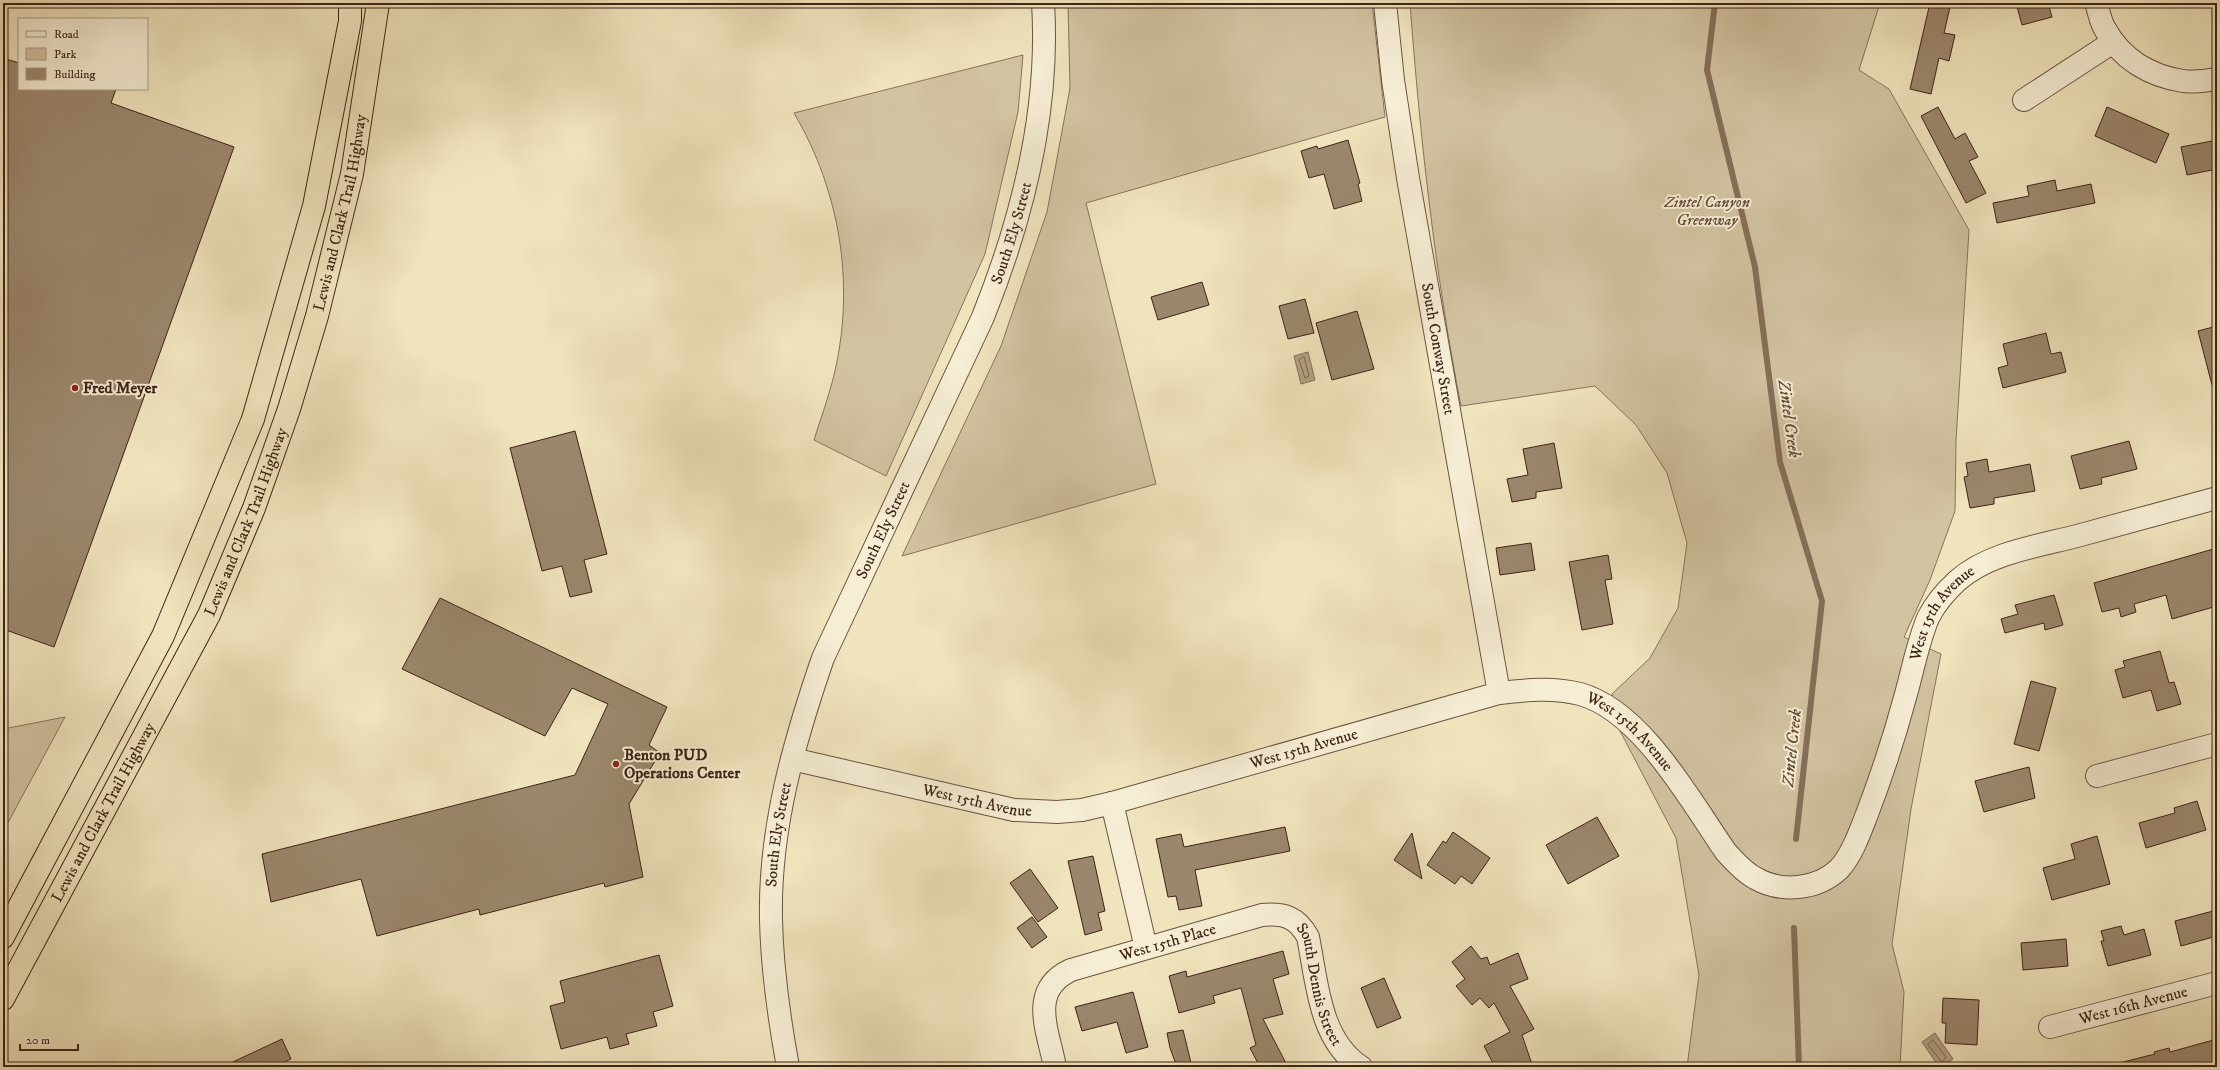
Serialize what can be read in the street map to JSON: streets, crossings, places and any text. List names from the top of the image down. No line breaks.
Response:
{"streets":{"highway":["Lewis and Clark Trail Highway"],"street":["South Ely Street","South Conway Street","West 15th Avenue","West 15th Place","South Dennis Street","West 16th Avenue"]},"crossings":[["South Ely Street","West 15th Avenue"],["South Conway Street","West 15th Avenue"],["West 15th Place","South Dennis Street"]],"water":["Zintel Creek"],"parks":["Zintel Canyon Greenway"],"places":["Fred Meyer","Benton PUD Operations Center"],"legend":["Road","Park","Building"],"scale_bar":"20 m"}
